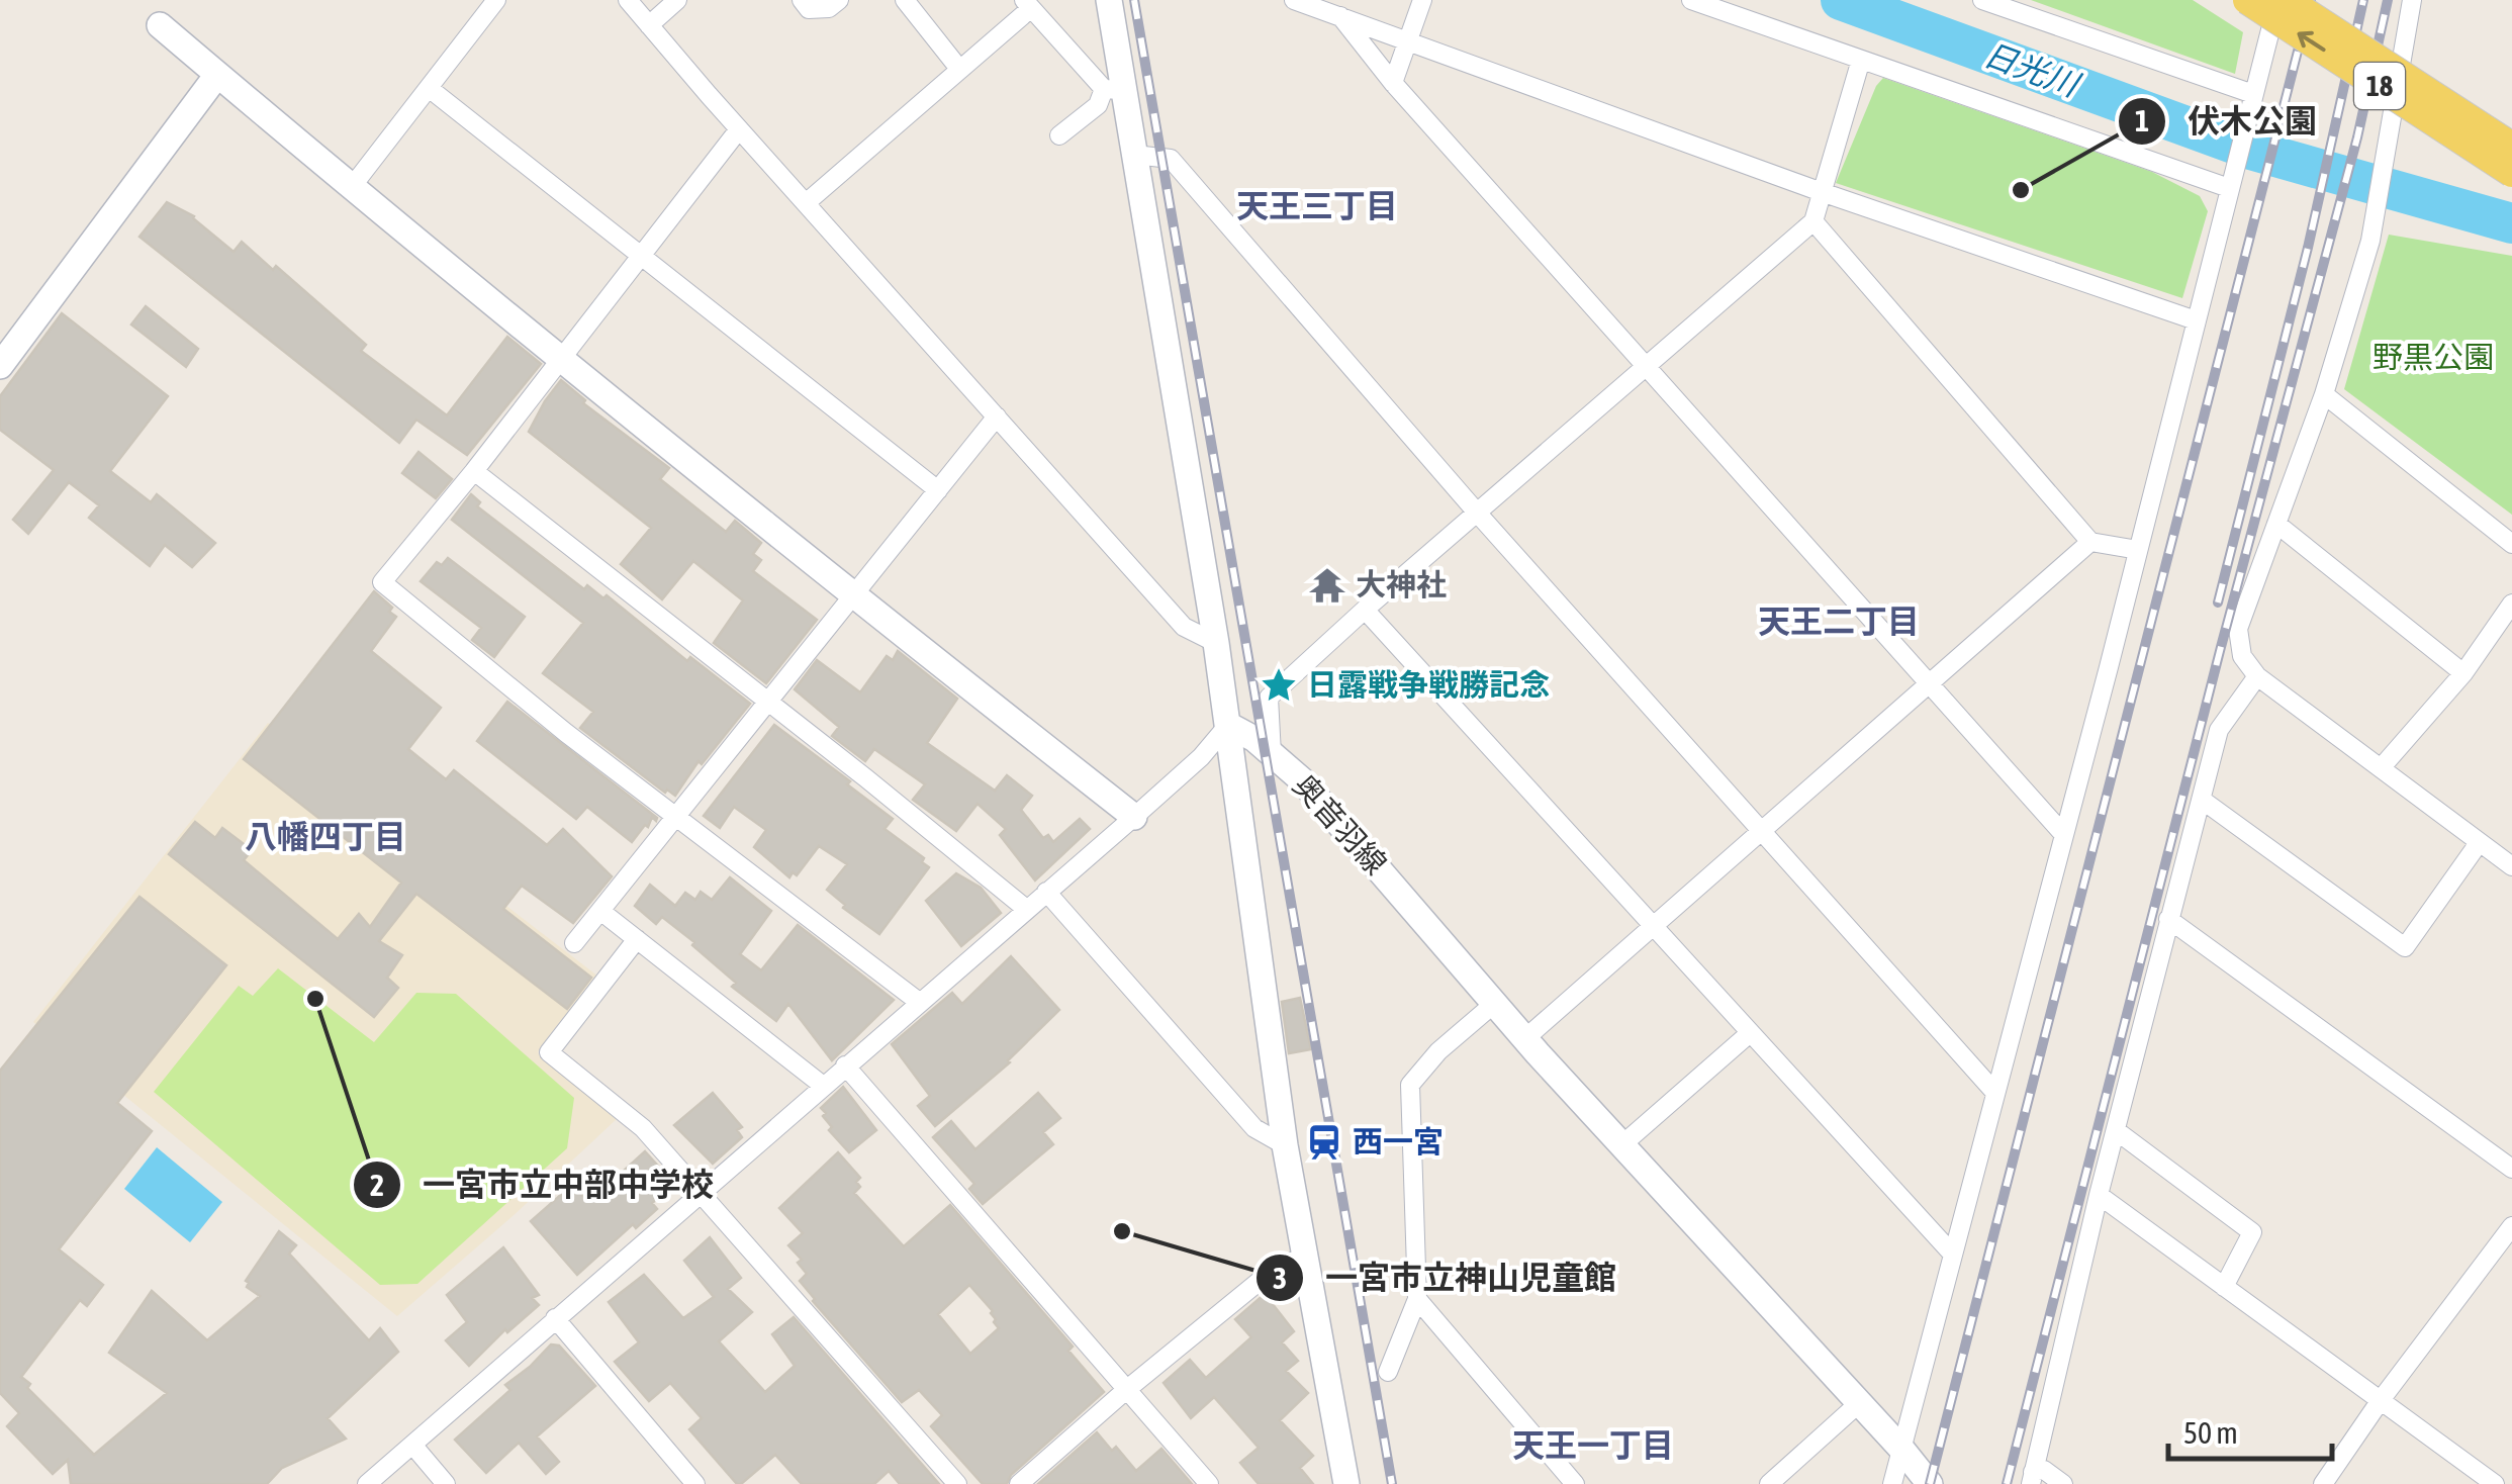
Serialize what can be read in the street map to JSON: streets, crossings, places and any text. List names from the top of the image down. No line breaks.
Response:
{"streets":{"main road":["18"],"street":["奥音羽線"]},"districts":["天王三丁目","天王二丁目","八幡四丁目","天王一丁目"],"water":["日光川"],"parks":["野黒公園"],"places":{"other":["伏木公園","一宮市立中部中学校","一宮市立神山児童館"],"temple":["大神社"],"place":["日露戦争戦勝記念"],"station":["西一宮"]},"scale_bar":"50 m"}
